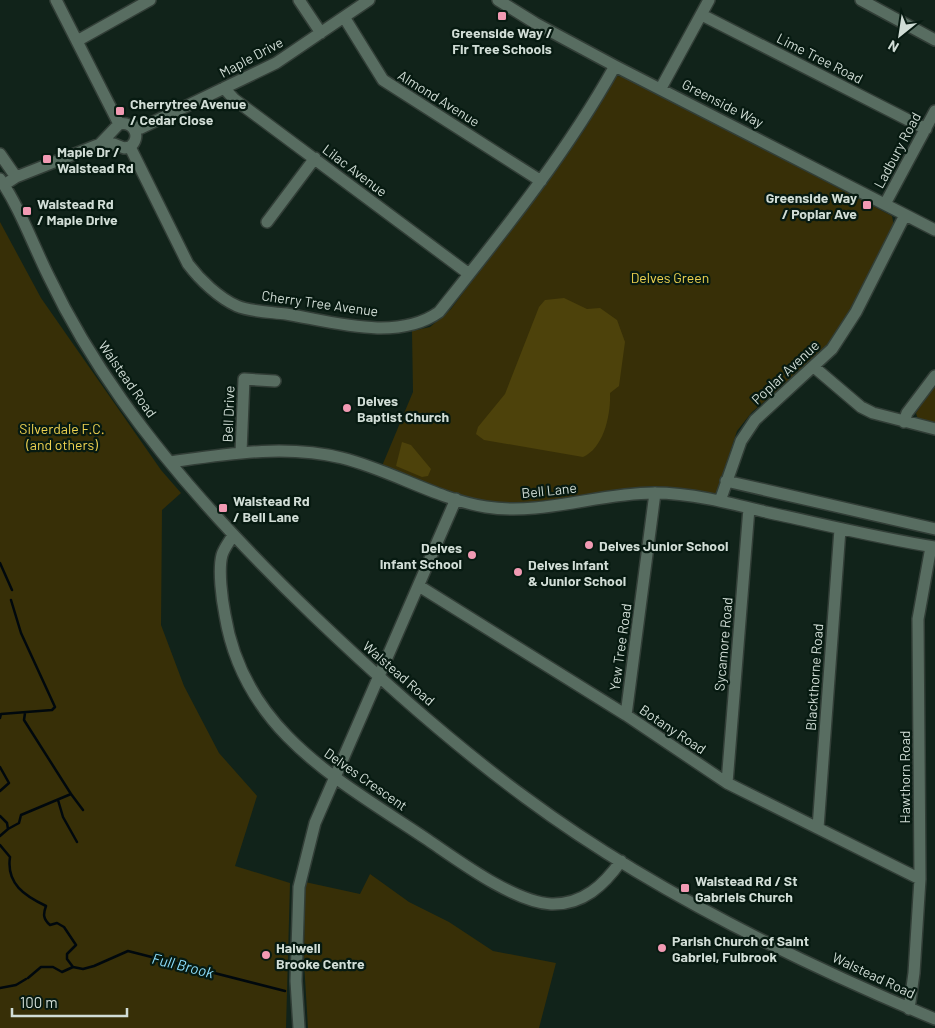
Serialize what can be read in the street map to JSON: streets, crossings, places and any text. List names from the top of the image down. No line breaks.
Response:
{"streets":{"street":["Maple Drive","Lime Tree Road","Almond Avenue","Greenside Way","Ladbury Road","Lilac Avenue","Cherry Tree Avenue","Poplar Avenue","Walstead Road","Bell Drive","Bell Lane","Sycamore Road","Yew Tree Road","Blackthorne Road","Botany Road","Hawthorn Road","Delves Crescent"]},"crossings":[["Maple Drive","Almond Avenue"],["Maple Drive","Lilac Avenue"],["Maple Drive","Cherry Tree Avenue"],["Lime Tree Road","Ladbury Road"],["Almond Avenue","Cherry Tree Avenue"],["Greenside Way","Ladbury Road"],["Greenside Way","Cherry Tree Avenue"],["Greenside Way","Poplar Avenue"],["Lilac Avenue","Cherry Tree Avenue"],["Poplar Avenue","Bell Lane"],["Walstead Road","Bell Lane"],["Walstead Road","Hawthorn Road"],["Walstead Road","Delves Crescent"],["Bell Drive","Bell Lane"],["Bell Lane","Sycamore Road"],["Bell Lane","Yew Tree Road"],["Bell Lane","Blackthorne Road"],["Bell Lane","Hawthorn Road"],["Sycamore Road","Botany Road"],["Yew Tree Road","Botany Road"],["Blackthorne Road","Botany Road"],["Botany Road","Hawthorn Road"]],"water":["Full Brook"],"parks":["Delves Green","Silverdale F.C. (and others)"],"places":{"transit":["Greenside Way / Fir Tree Schools","Cherrytree Avenue / Cedar Close","Maple Dr / Walstead Rd","Greenside Way / Poplar Ave","Walstead Rd / Maple Drive","Walstead Rd / Bell Lane","Walstead Rd / St Gabriels Church"],"other":["Delves Baptist Church","Delves Junior School","Delves Infant School","Delves Infant & Junior School","Parish Church of Saint Gabriel, Fulbrook","Halwell Brooke Centre"]},"scale_bar":"100 m","north":"bottom left"}
